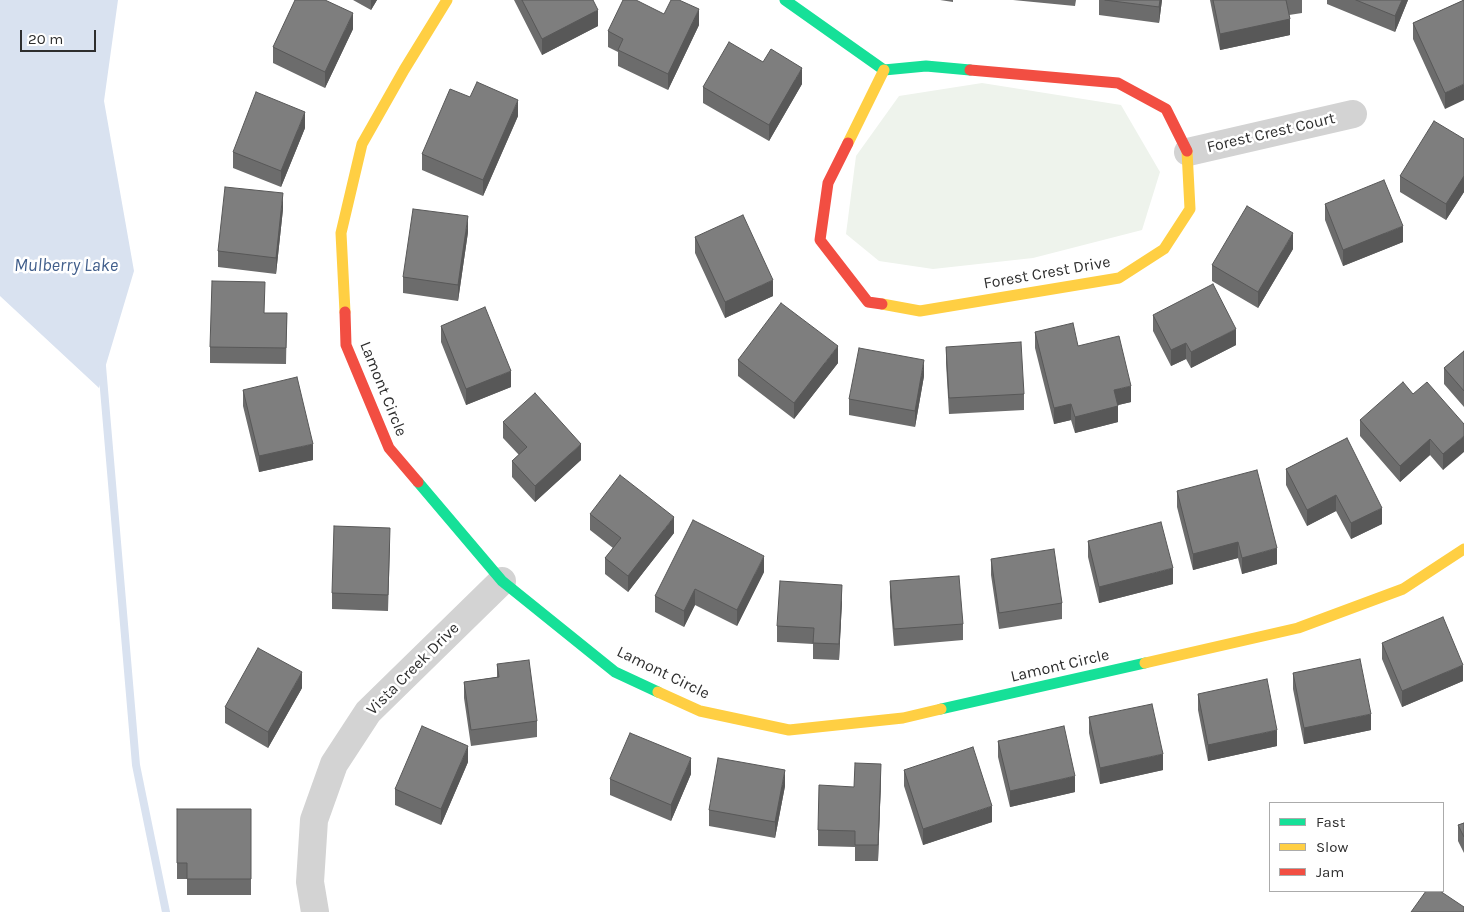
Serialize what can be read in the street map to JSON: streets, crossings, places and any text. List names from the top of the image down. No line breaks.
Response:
{"streets":{"street":["Forest Crest Court","Forest Crest Drive","Lamont Circle","Vista Creek Drive"]},"crossings":[["Forest Crest Court","Forest Crest Drive"],["Lamont Circle","Vista Creek Drive"]],"water":["Mulberry Lake"],"legend":["Fast","Slow","Jam"],"scale_bar":"20 m"}
